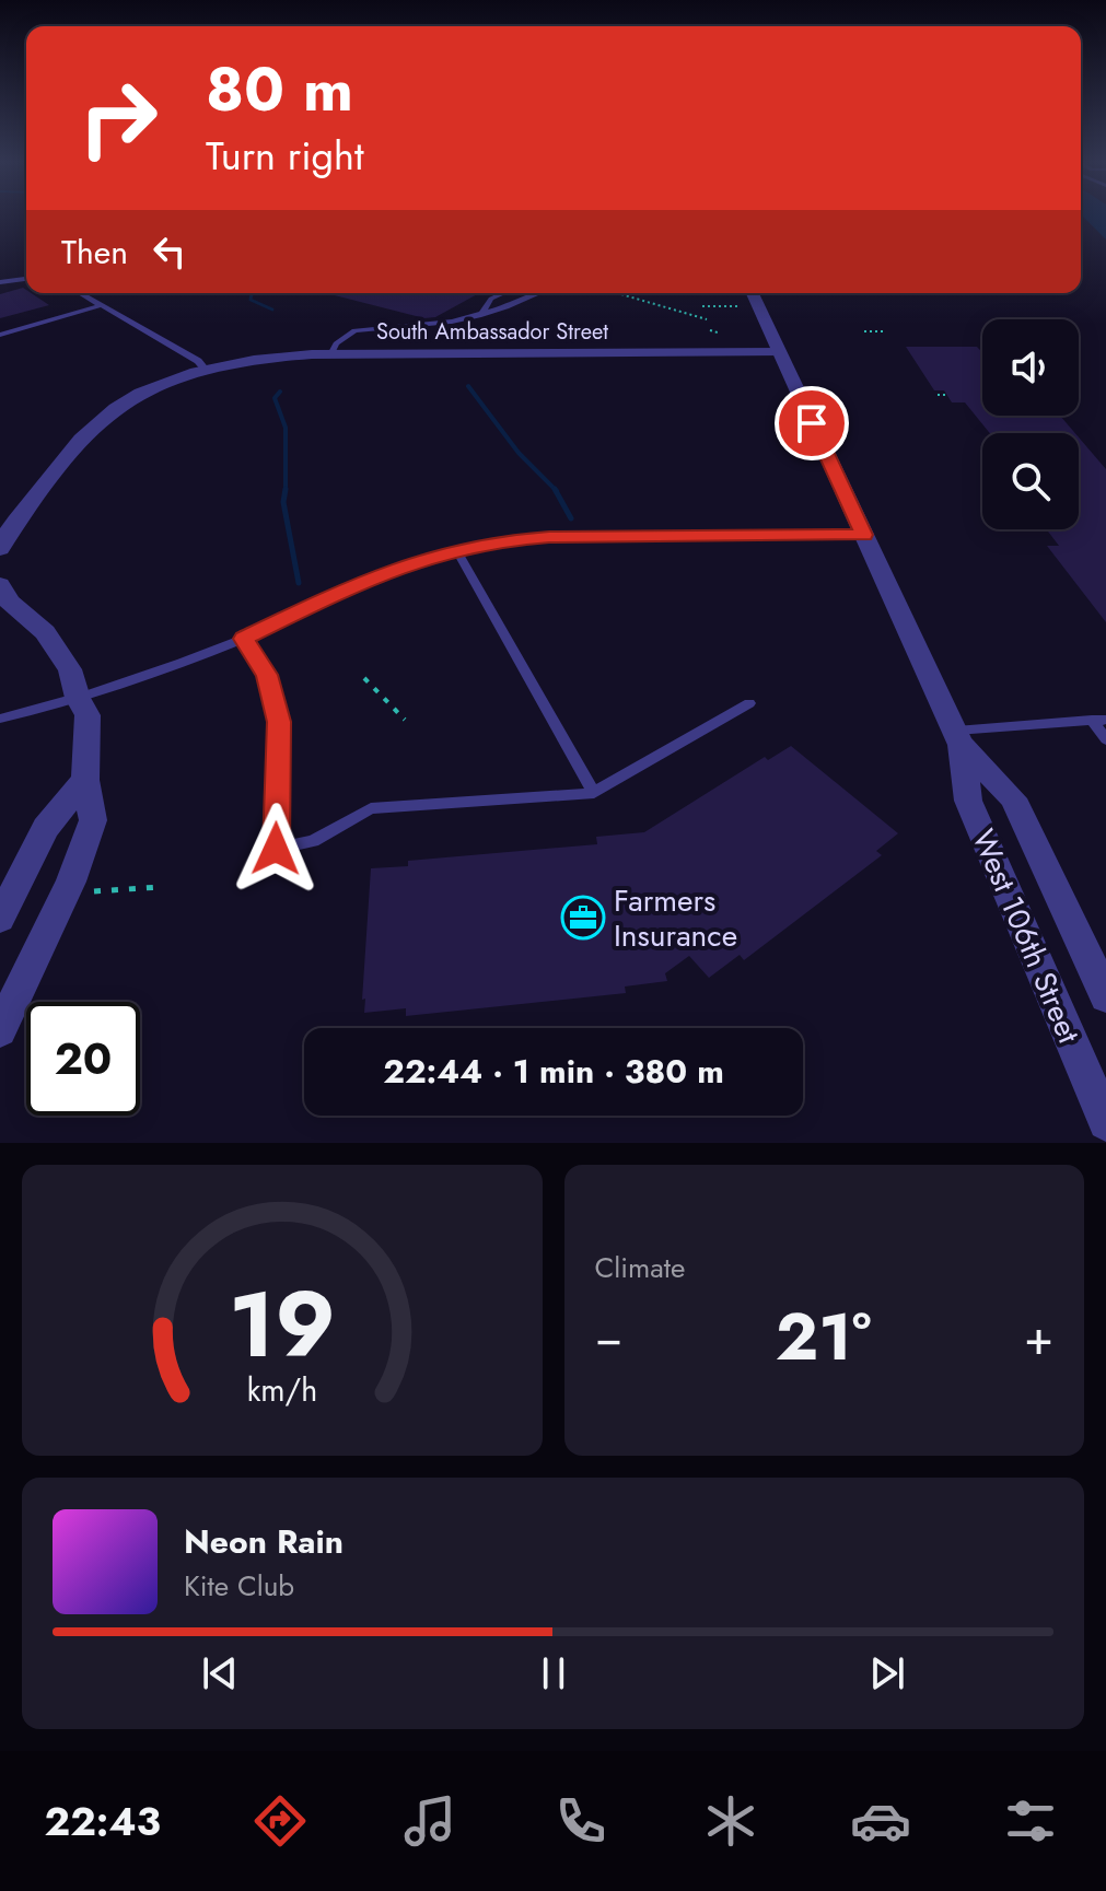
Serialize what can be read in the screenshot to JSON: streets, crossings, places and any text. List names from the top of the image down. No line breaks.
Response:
{"streets":{"street":["South Ambassador Street","West 106th Street"]},"crossings":[["South Ambassador Street","West 106th Street"]],"places":{"office":["Farmers Insurance"]},"page":{"turn":["80 m","Turn right"],"then":"Then","limit":"20","trip":"22:44 · 1 min · 380 m","tile":"Climate","heat":["−","21°","+"],"song":["Neon Rain","Kite Club"],"tabs":"22:43","gauge":["19","km/h"]}}
